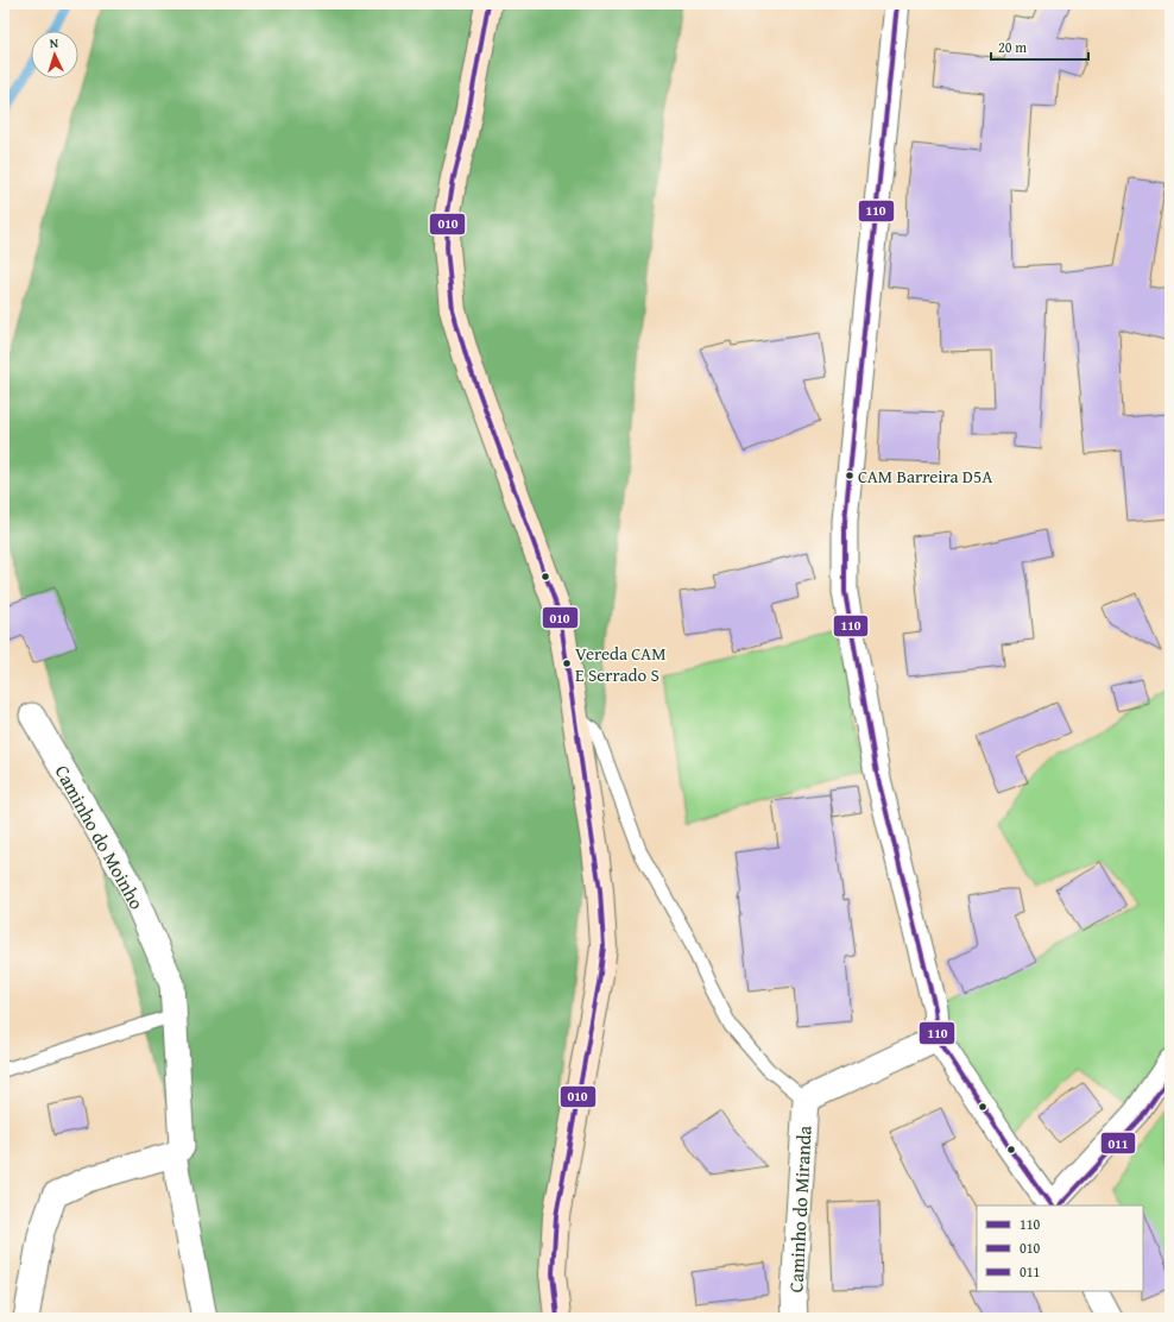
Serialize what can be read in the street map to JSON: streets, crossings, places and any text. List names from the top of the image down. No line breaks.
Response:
{"streets":{"street":["Caminho do Moinho","Caminho do Miranda"]},"places":["CAM Barreira D5A","Vereda CAM E Serrado S"],"lines":["transit line 110","transit line 010","transit line 011"],"legend":["110","010","011"],"scale_bar":"20 m","north":"top"}
